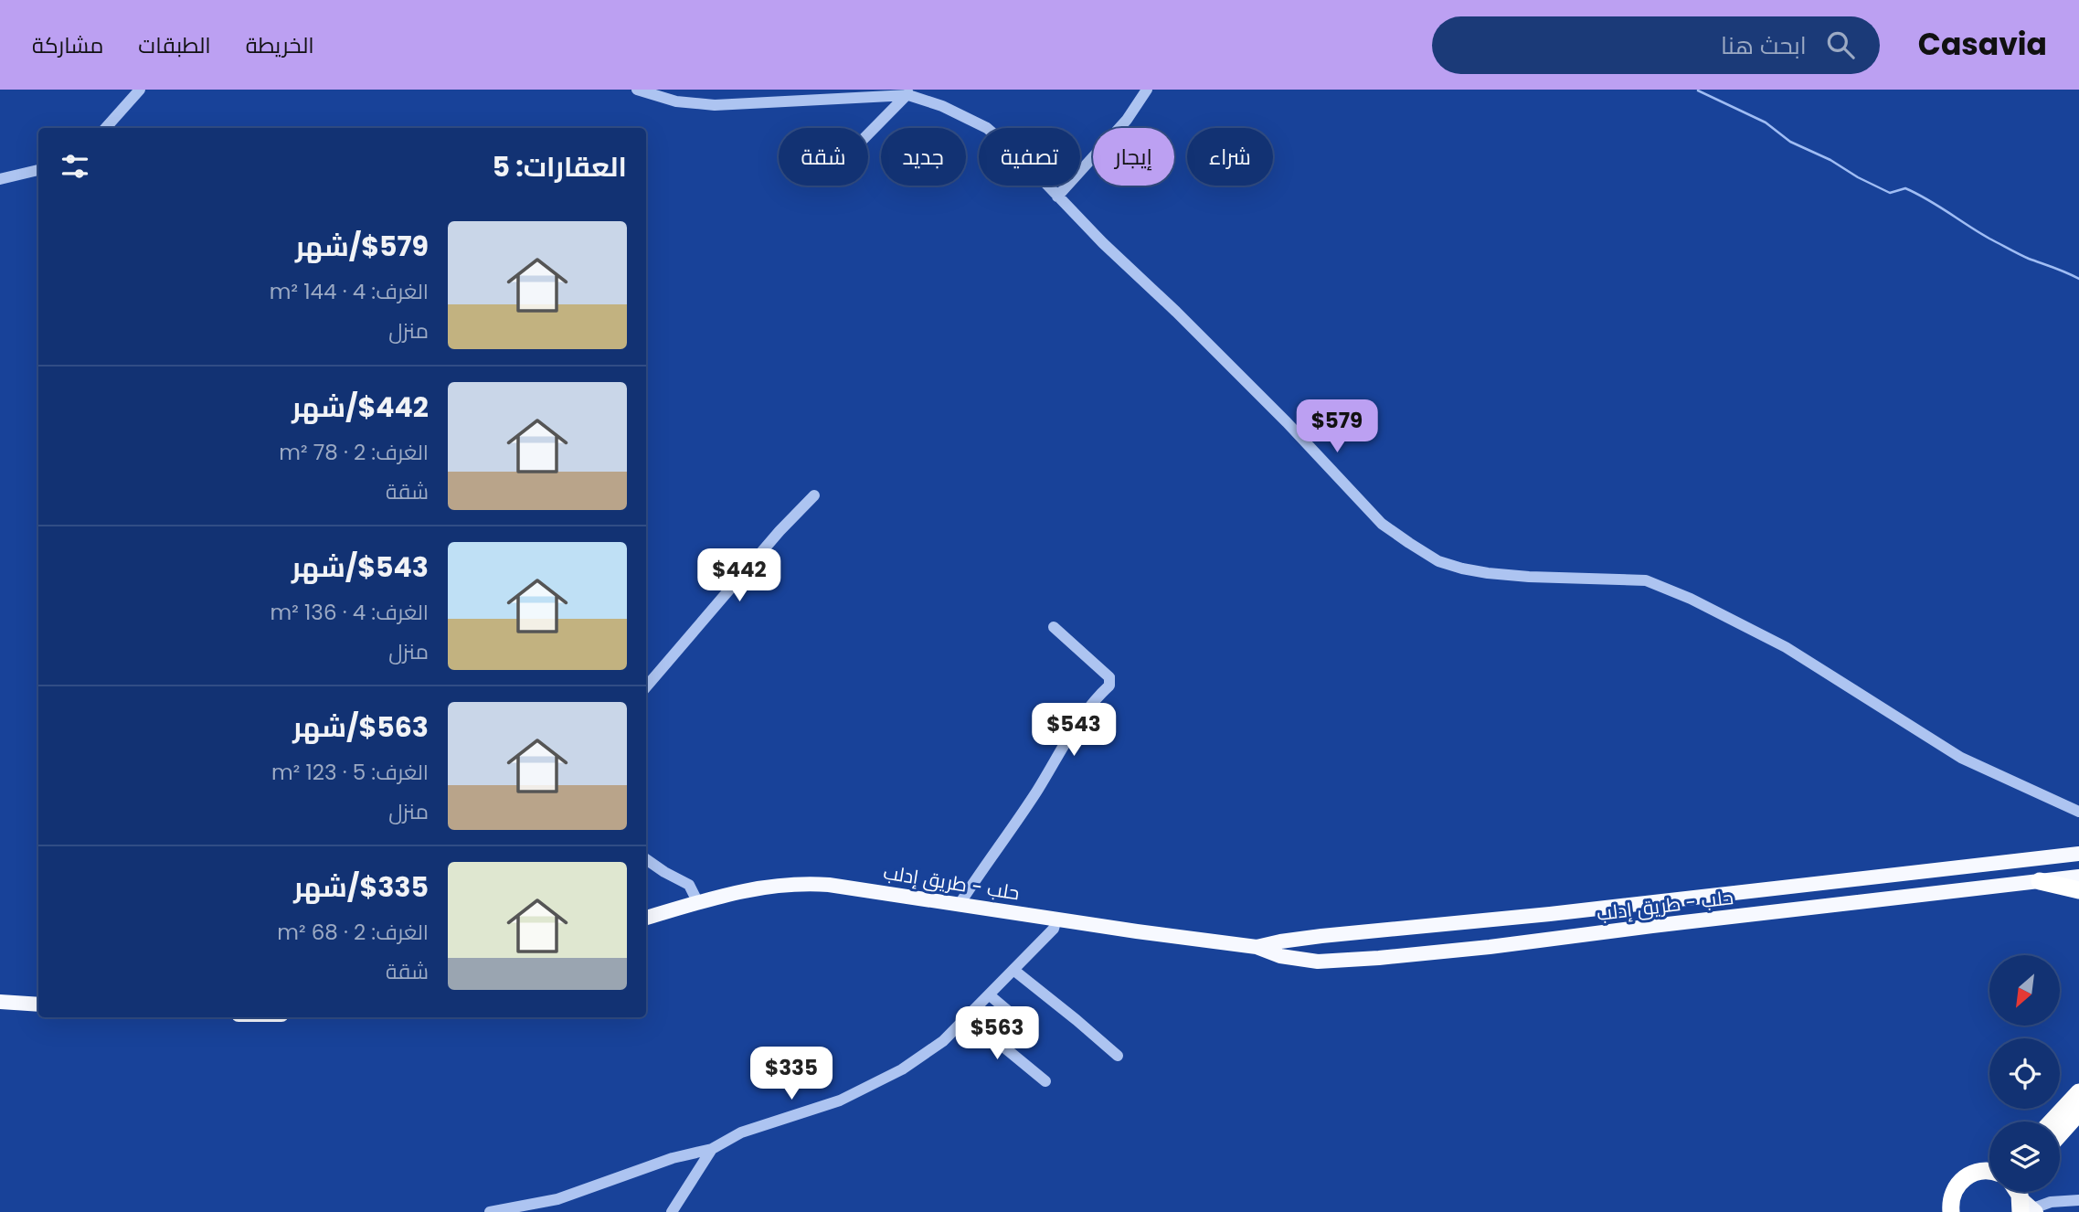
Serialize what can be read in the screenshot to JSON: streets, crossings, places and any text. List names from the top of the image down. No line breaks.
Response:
{"streets":{"main road":["حلب - طريق إدلب"]},"north":"bottom left","page":{"header":"Casavia","search":"ابحث هنا","nav":["الخريطة","الطبقات","مشاركة"],"chip":["شراء","إيجار","تصفية","جديد","شقة"],"heading":"العقارات: 5","list":[{"name":"$579/شهر","note":"الغرف: 4 · 144 m² · منزل"},{"name":"$442/شهر","note":"الغرف: 2 · 78 m² · شقة"},{"name":"$543/شهر","note":"الغرف: 4 · 136 m² · منزل"},{"name":"$563/شهر","note":"الغرف: 5 · 123 m² · منزل"},{"name":"$335/شهر","note":"الغرف: 2 · 68 m² · شقة"}],"price":["$579","$442","$543","$563","$335"]}}
